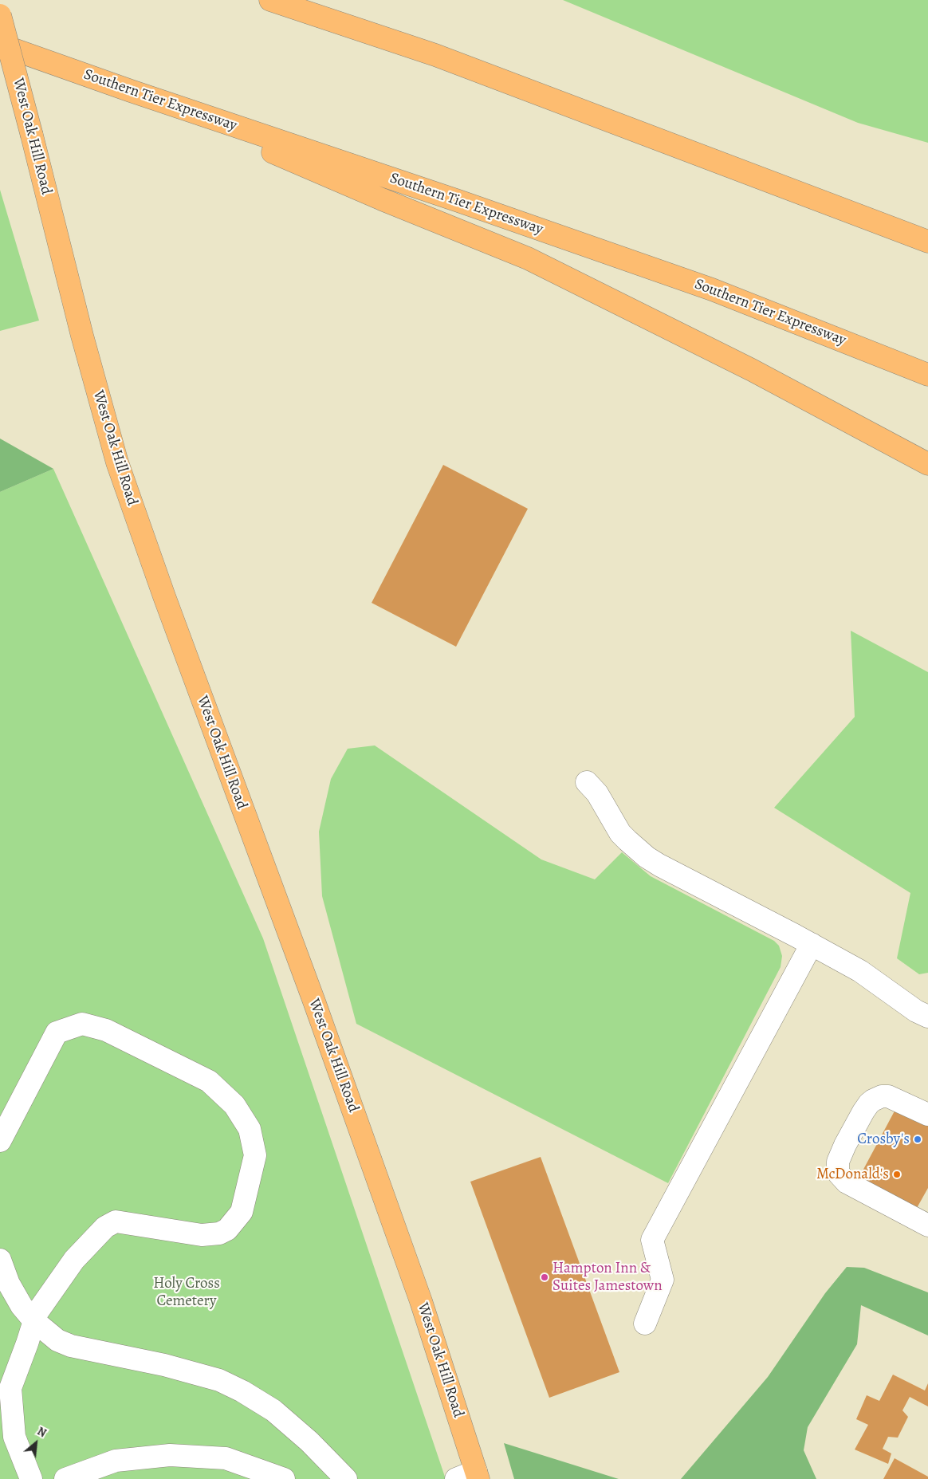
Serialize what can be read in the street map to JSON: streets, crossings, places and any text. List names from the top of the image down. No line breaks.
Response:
{"streets":{"main road":["Southern Tier Expressway","West Oak Hill Road"]},"parks":["Holy Cross Cemetery"],"places":["Crosby's","McDonald's","Hampton Inn & Suites Jamestown"],"north":"top right"}
